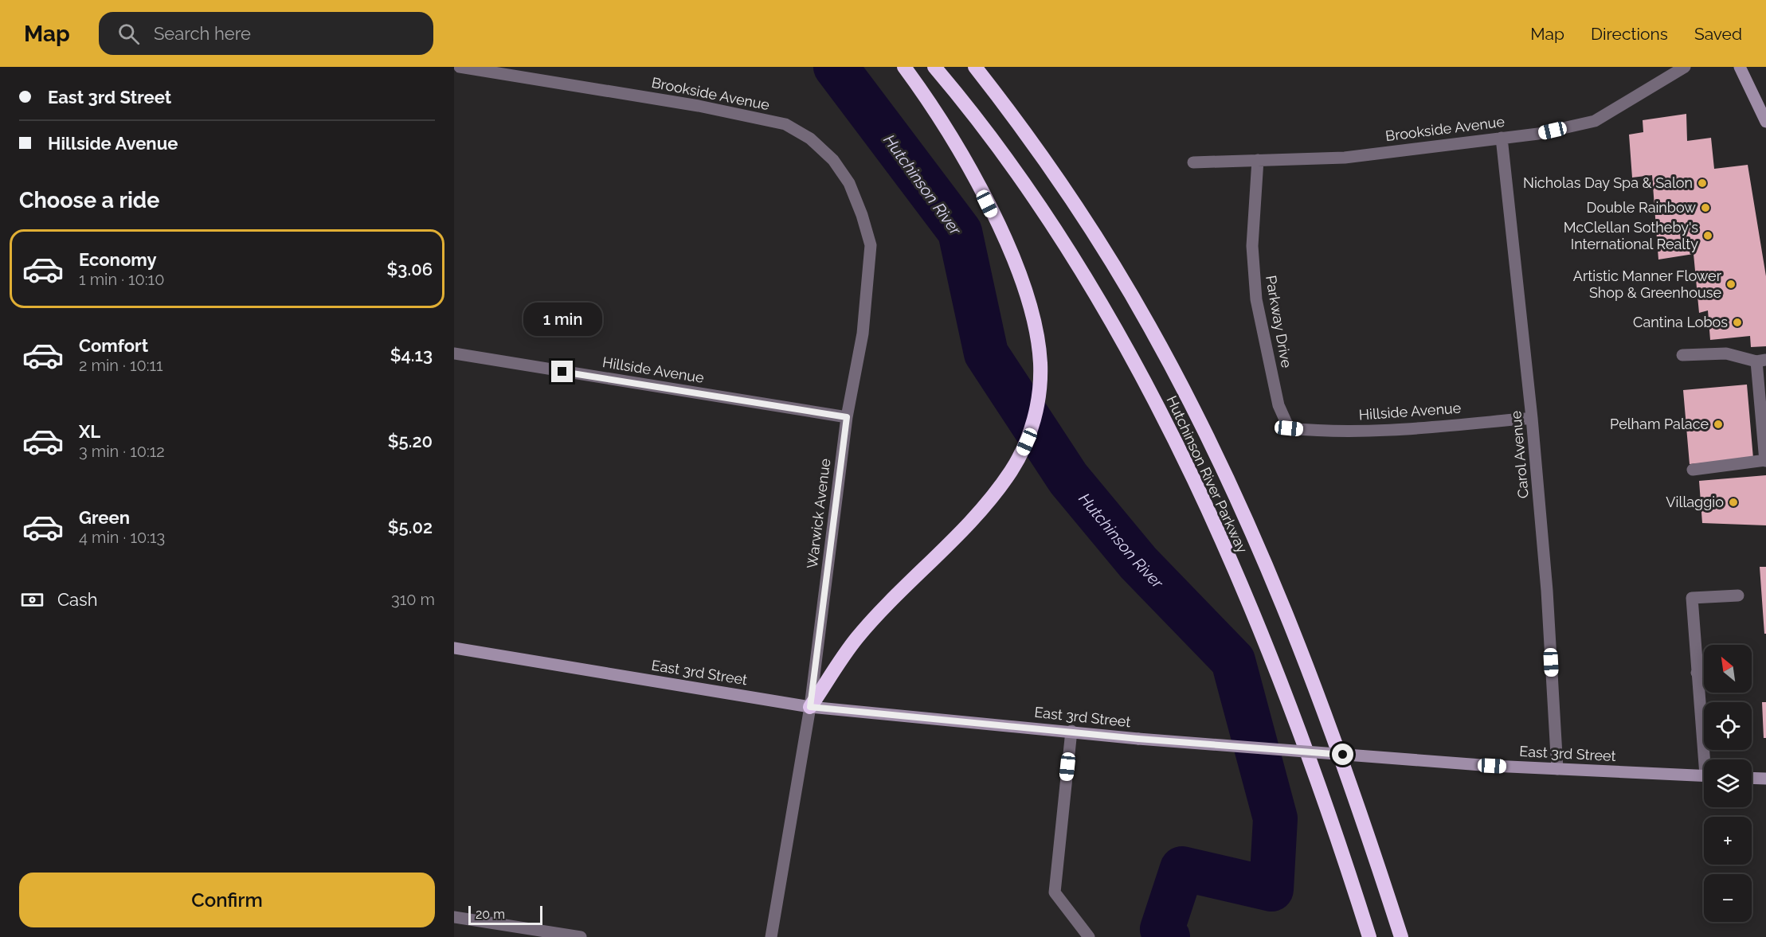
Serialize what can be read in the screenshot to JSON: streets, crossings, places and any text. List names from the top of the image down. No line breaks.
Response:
{"streets":{"highway":["Hutchinson River Parkway"],"street":["Brookside Avenue","Parkway Drive","Hillside Avenue","Carol Avenue","Warwick Avenue","East 3rd Street"]},"crossings":[["Brookside Avenue","Parkway Drive"],["Brookside Avenue","Carol Avenue"],["Brookside Avenue","Warwick Avenue"],["Parkway Drive","Hillside Avenue"],["Hillside Avenue","Carol Avenue"],["Hillside Avenue","Warwick Avenue"],["Carol Avenue","East 3rd Street"],["Warwick Avenue","East 3rd Street"]],"water":["Hutchinson River"],"places":["Nicholas Day Spa & Salon","Double Rainbow","McClellan Sotheby's International Realty","Artistic Manner Flower Shop & Greenhouse","Cantina Lobos","Pelham Palace","Villaggio"],"scale_bar":"20 m","north":"top left","page":{"header":"Map","search":"Search here","nav":["Map","Directions","Saved"],"banner":["East 3rd Street","Hillside Avenue"],"heading":"Choose a ride","list":[{"name":"Economy","note":"1 min · 10:10","value":"$3.06"},{"name":"Comfort","note":"2 min · 10:11","value":"$4.13"},{"name":"XL","note":"3 min · 10:12","value":"$5.20"},{"name":"Green","note":"4 min · 10:13","value":"$5.02"}],"bubble":"1 min","pay":["Cash","310 m"],"map_buttons":["+","−"],"buttons":"Confirm","scale":"20 m"}}
